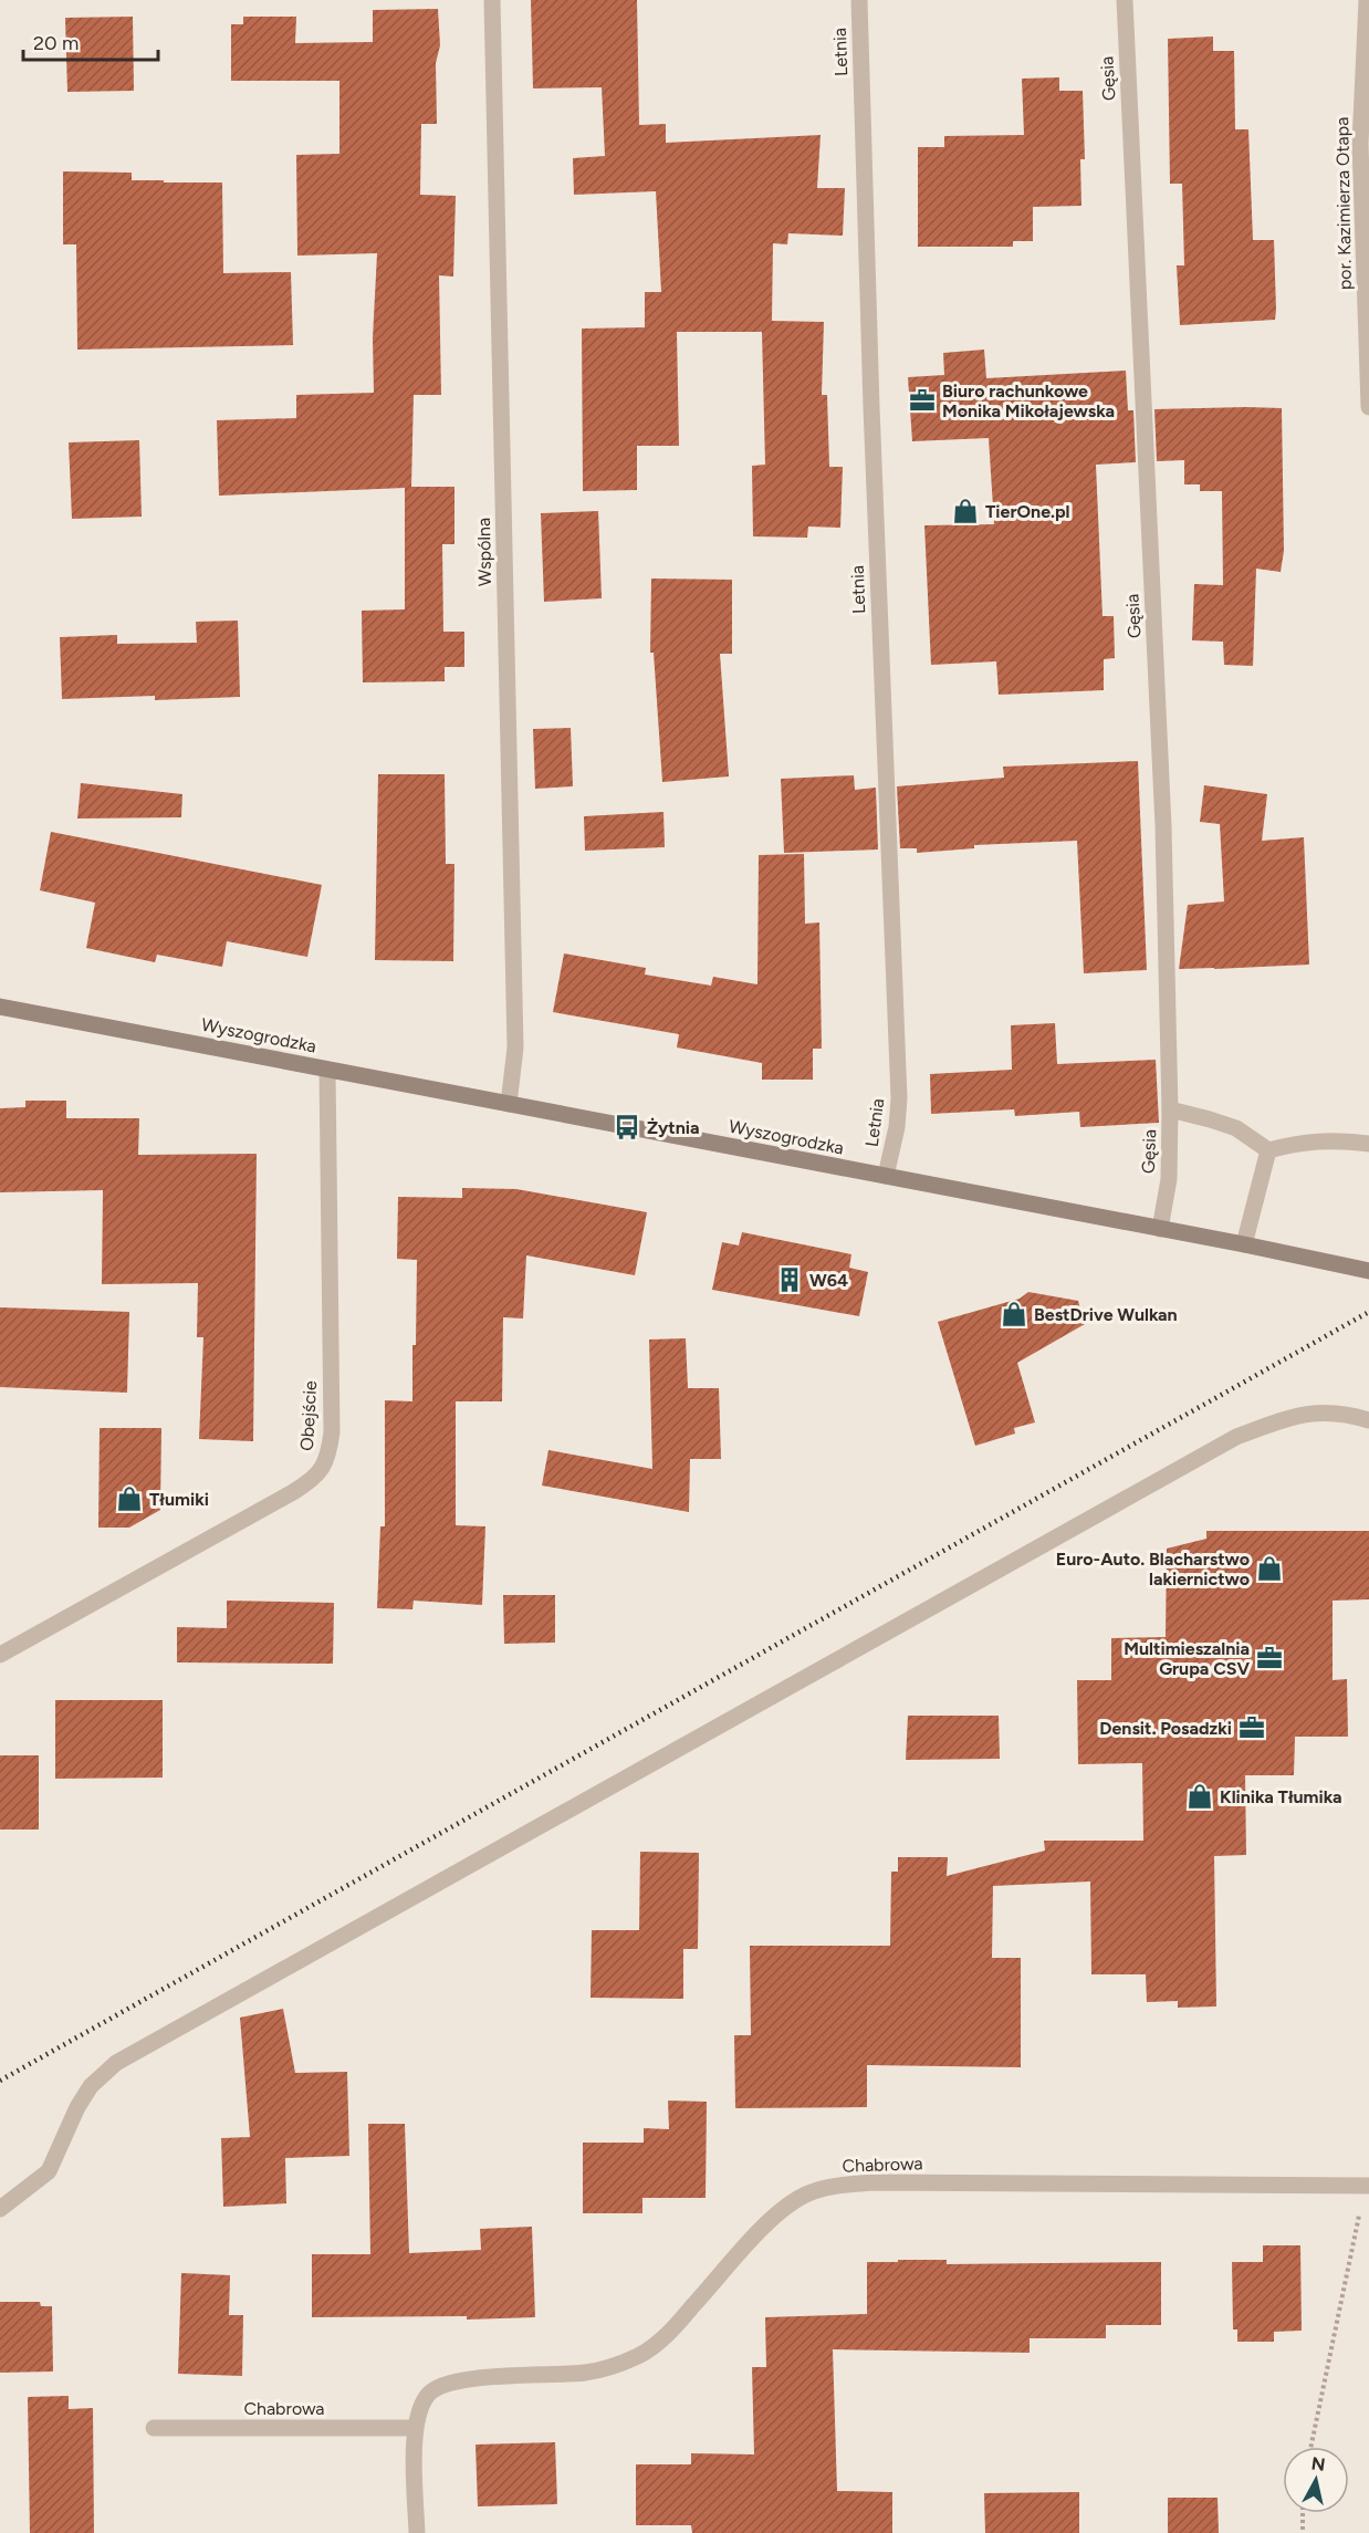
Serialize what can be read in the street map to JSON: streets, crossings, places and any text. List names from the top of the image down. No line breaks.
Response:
{"streets":{"street":["Letnia","Gęsia","por. Kazimierza Otapa","Wspólna","Wyszogrodzka","Obejście","Chabrowa"]},"crossings":[["Letnia","Wyszogrodzka"],["Gęsia","Wyszogrodzka"],["Wspólna","Wyszogrodzka"],["Wyszogrodzka","Obejście"]],"places":{"office":["Biuro rachunkowe Monika Mikołajewska","Multimieszalnia Grupa CSV","Densit. Posadzki"],"shop":["TierOne.pl","BestDrive Wulkan","Tłumiki","Euro-Auto. Blacharstwo lakiernictwo","Klinika Tłumika"],"bus stop":["Żytnia"],"building":["W64"]},"scale_bar":"20 m","north":"top"}
